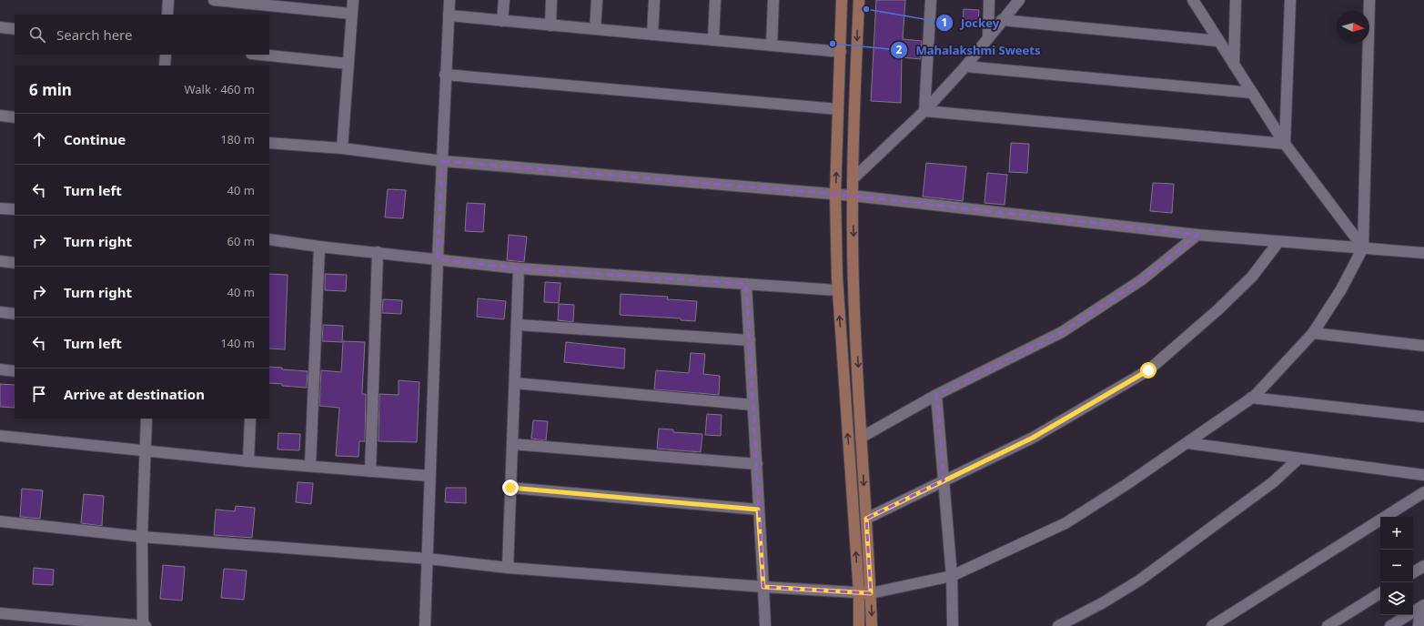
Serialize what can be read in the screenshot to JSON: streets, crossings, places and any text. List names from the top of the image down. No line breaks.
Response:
{"places":["Jockey","Mahalakshmi Sweets"],"north":"right","page":{"search":"Search here","heading":["6 min","Walk · 460 m"],"list":[["Continue","180 m"],["Turn left","40 m"],["Turn right","60 m"],["Turn right","40 m"],["Turn left","140 m"],"Arrive at destination"],"map_buttons":["+","−"]}}
